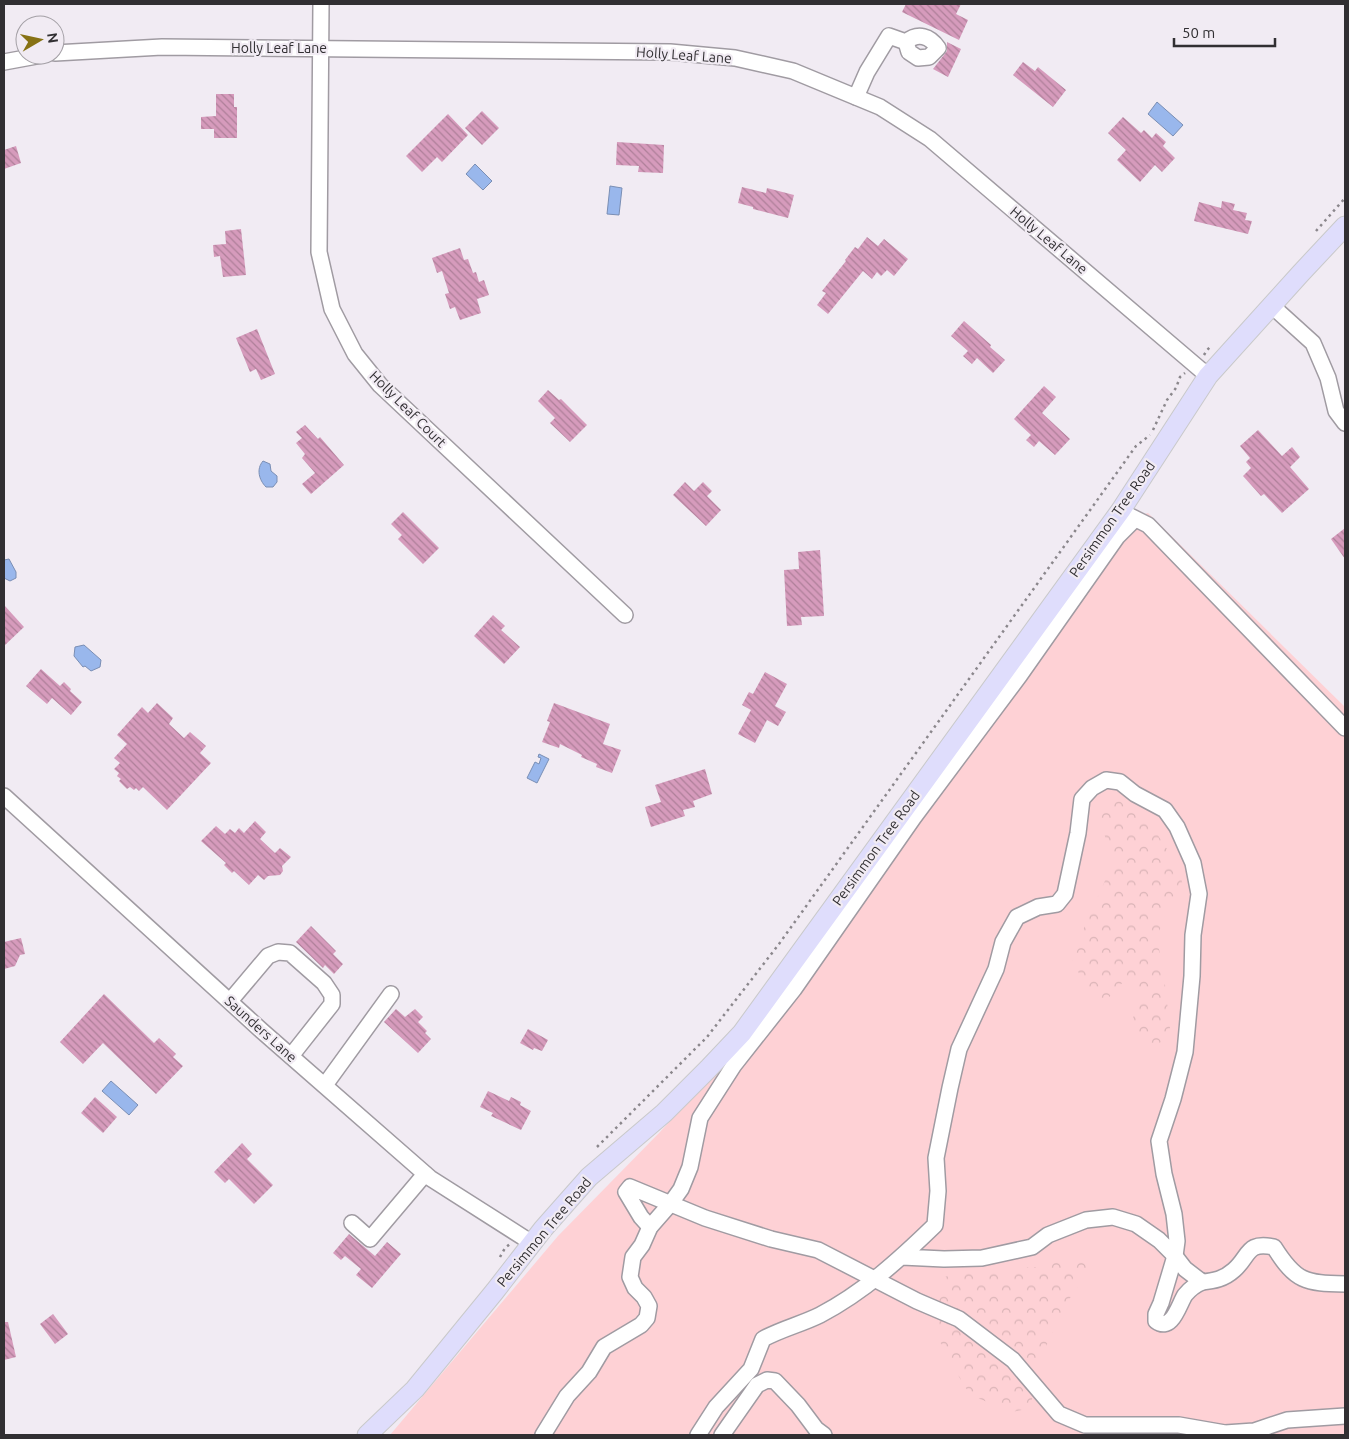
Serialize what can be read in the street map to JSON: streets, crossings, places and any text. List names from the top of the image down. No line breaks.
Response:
{"streets":{"main road":["Persimmon Tree Road"],"street":["Holly Leaf Lane","Holly Leaf Court","Saunders Lane"]},"crossings":[["Holly Leaf Lane","Holly Leaf Court"],["Holly Leaf Lane","Persimmon Tree Road"],["Persimmon Tree Road","Saunders Lane"]],"scale_bar":"50 m","north":"right"}
